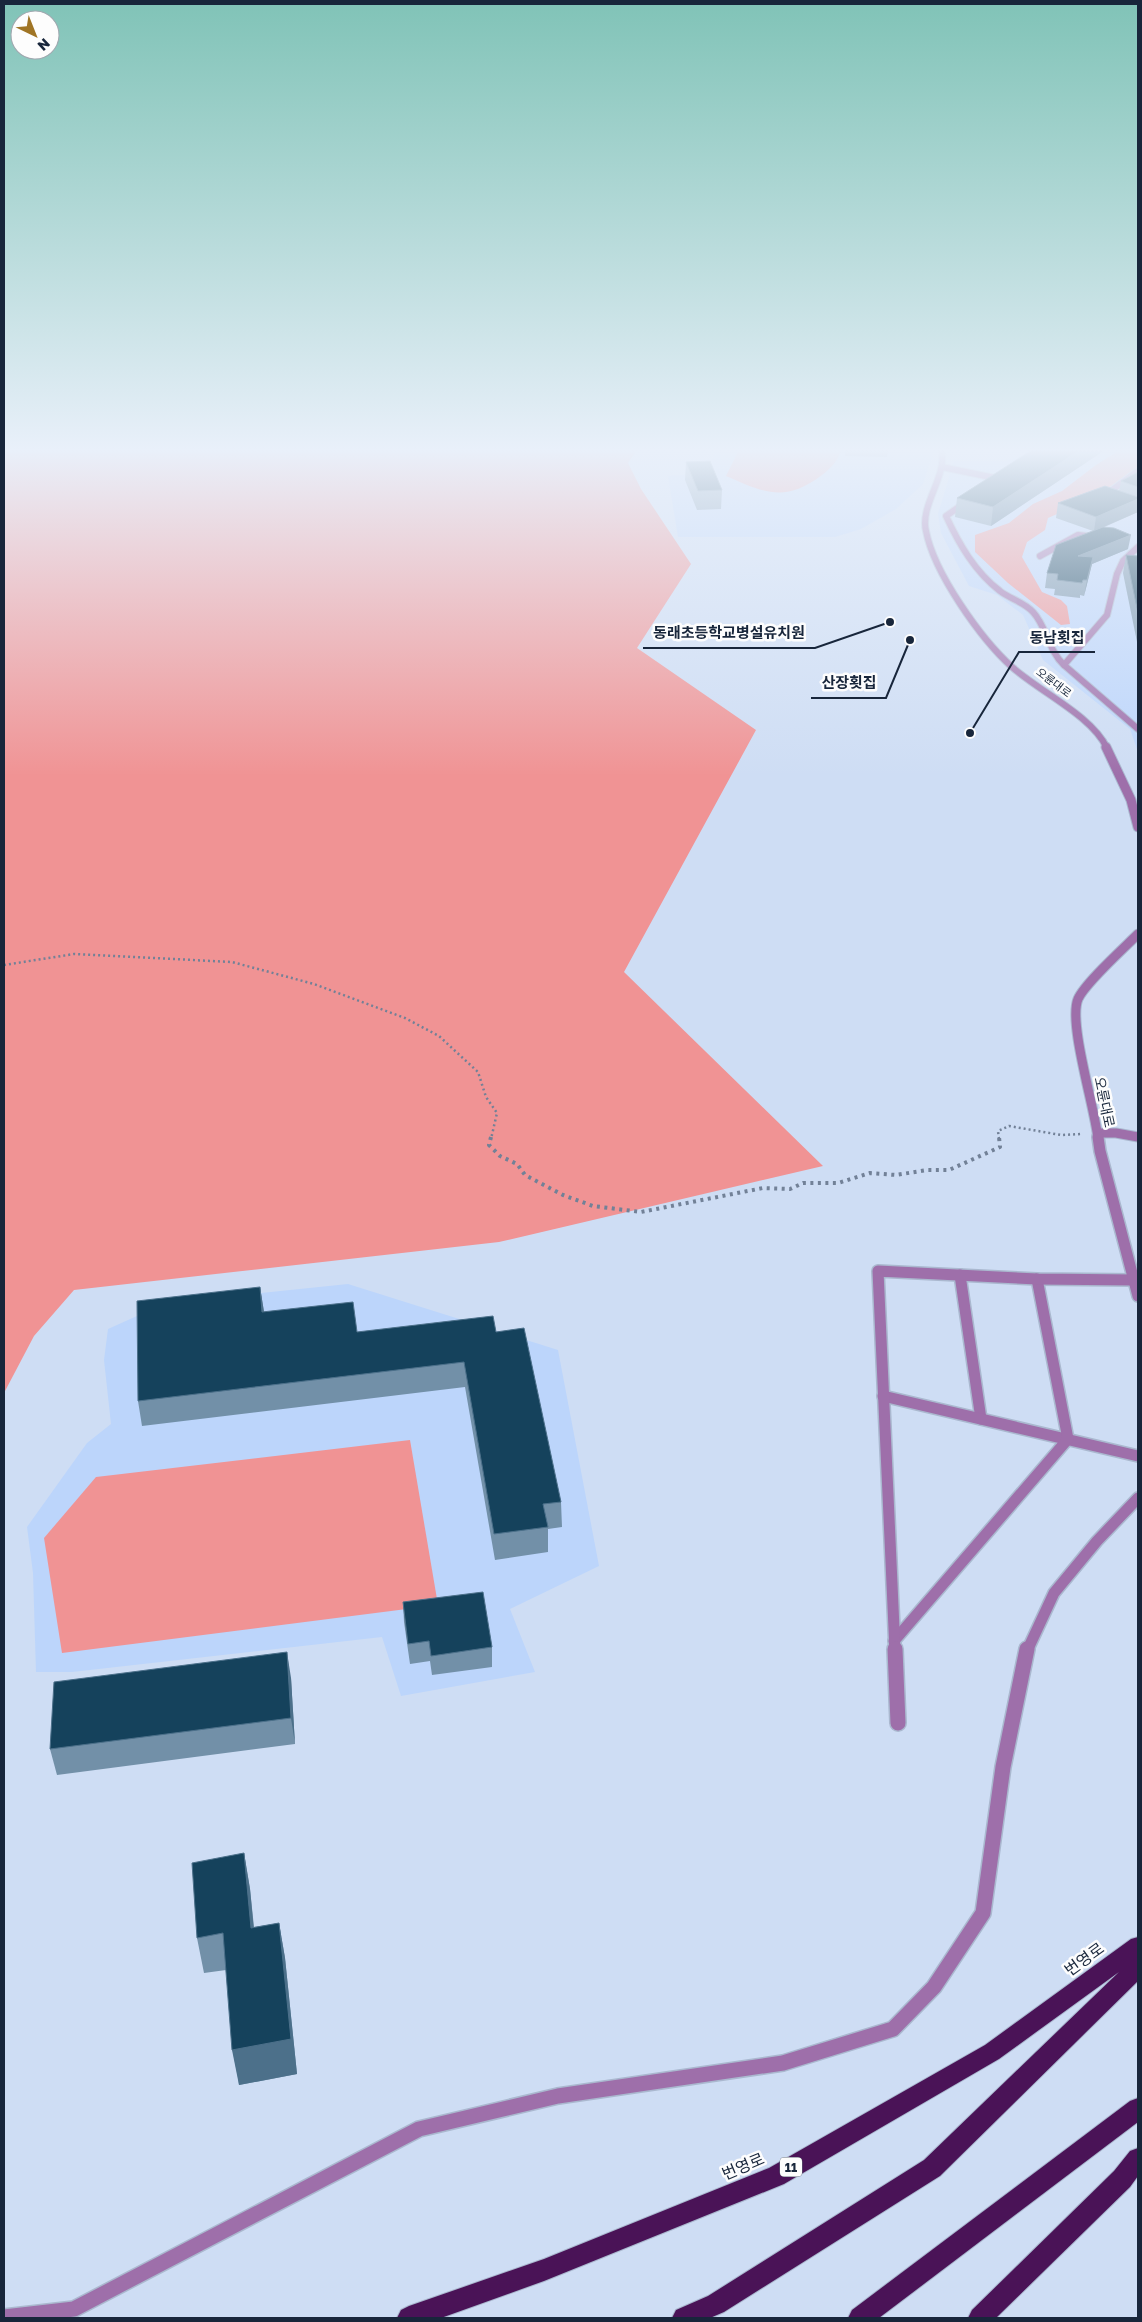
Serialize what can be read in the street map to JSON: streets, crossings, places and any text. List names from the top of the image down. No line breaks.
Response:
{"streets":{"highway":["번영로","11"],"street":["오륜대로"]},"places":["동래초등학교병설유치원","산장횟집","동남횟집"],"north":"bottom right"}
